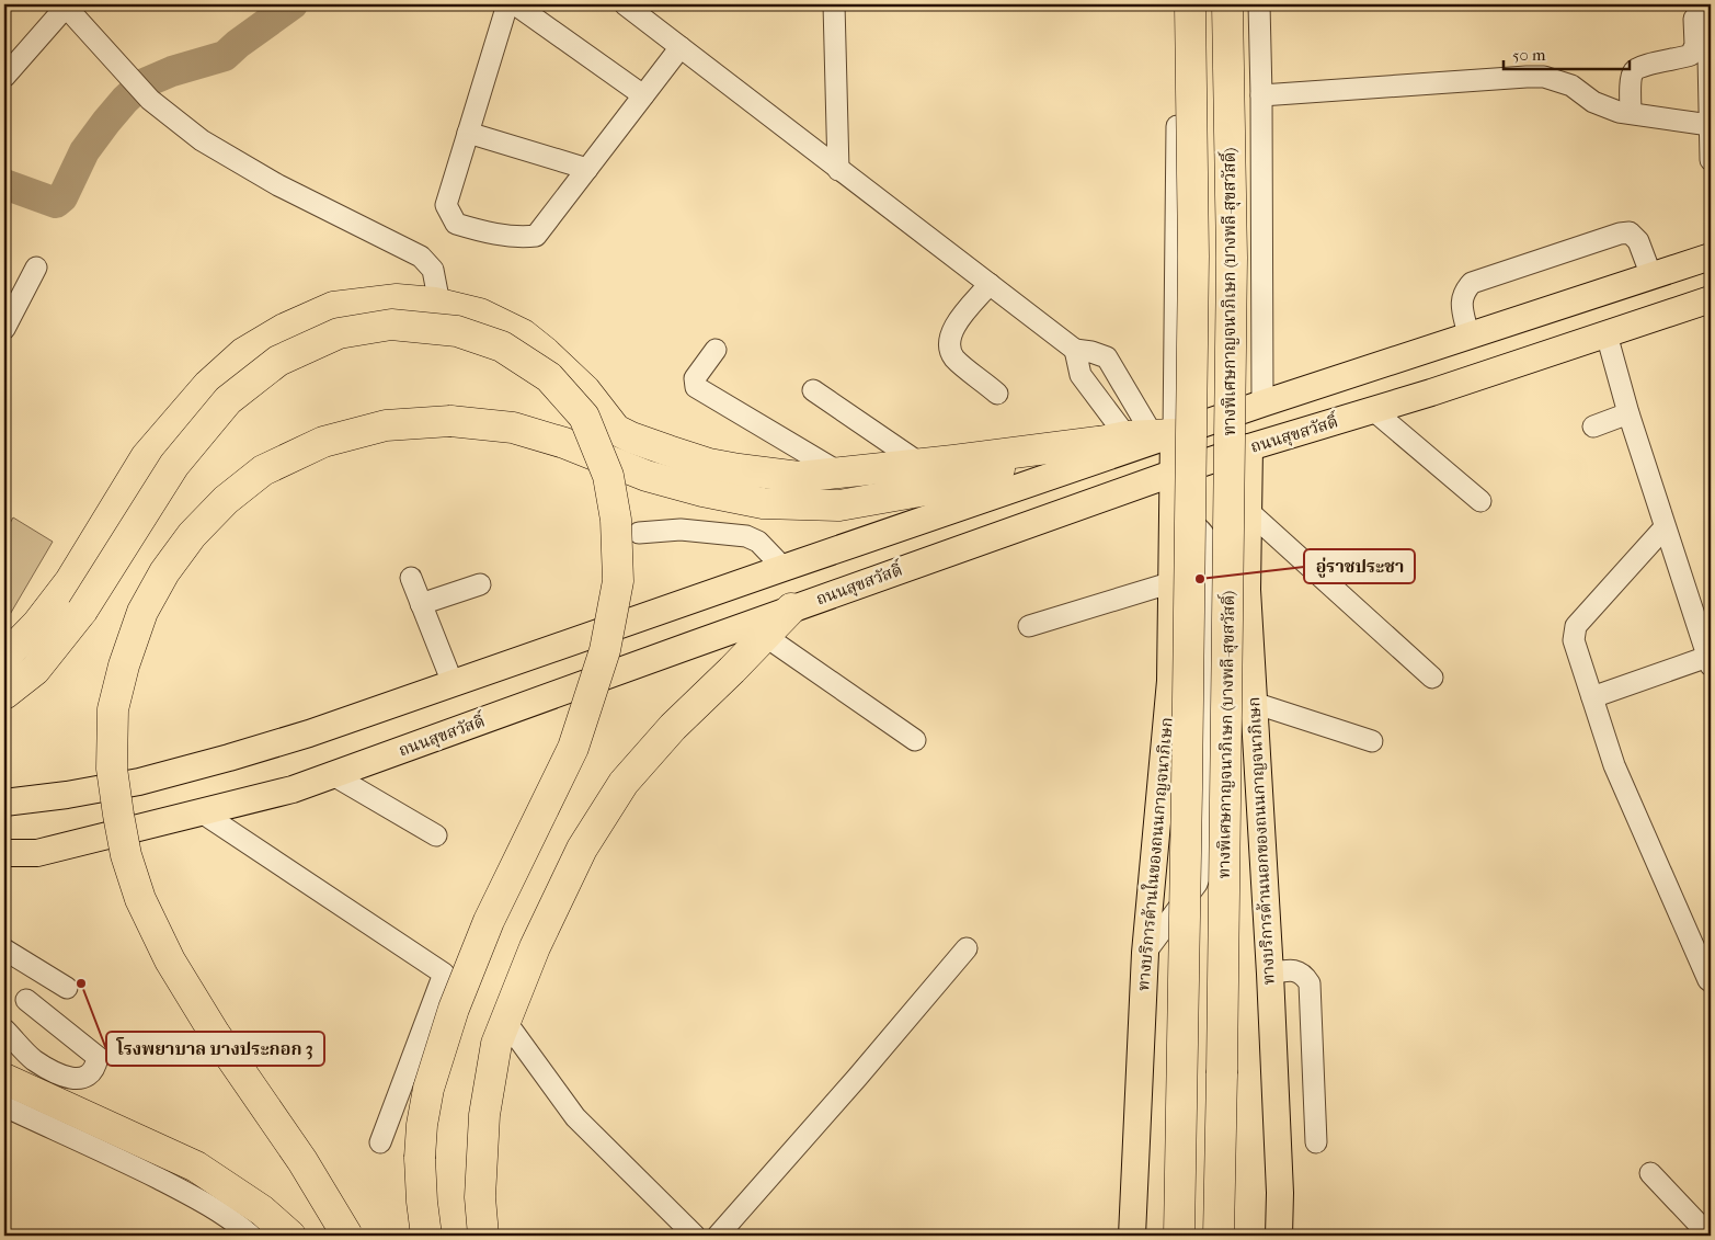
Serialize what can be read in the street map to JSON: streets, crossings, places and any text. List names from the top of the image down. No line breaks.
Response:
{"streets":{"highway":["ทางพิเศษกาญจนาภิเษก (บางพลี-สุขสวัสดิ์)"],"main road":["ถนนสุขสวัสดิ์","ทางบริการด้านนอกของถนนกาญจนาภิเษก","ทางบริการด้านในของถนนกาญจนาภิเษก"]},"crossings":[["ถนนสุขสวัสดิ์","ทางบริการด้านนอกของถนนกาญจนาภิเษก"],["ถนนสุขสวัสดิ์","ทางบริการด้านในของถนนกาญจนาภิเษก"]],"places":["อู่ราชประชา","โรงพยาบาล บางประกอก 3"],"scale_bar":"50 m"}
